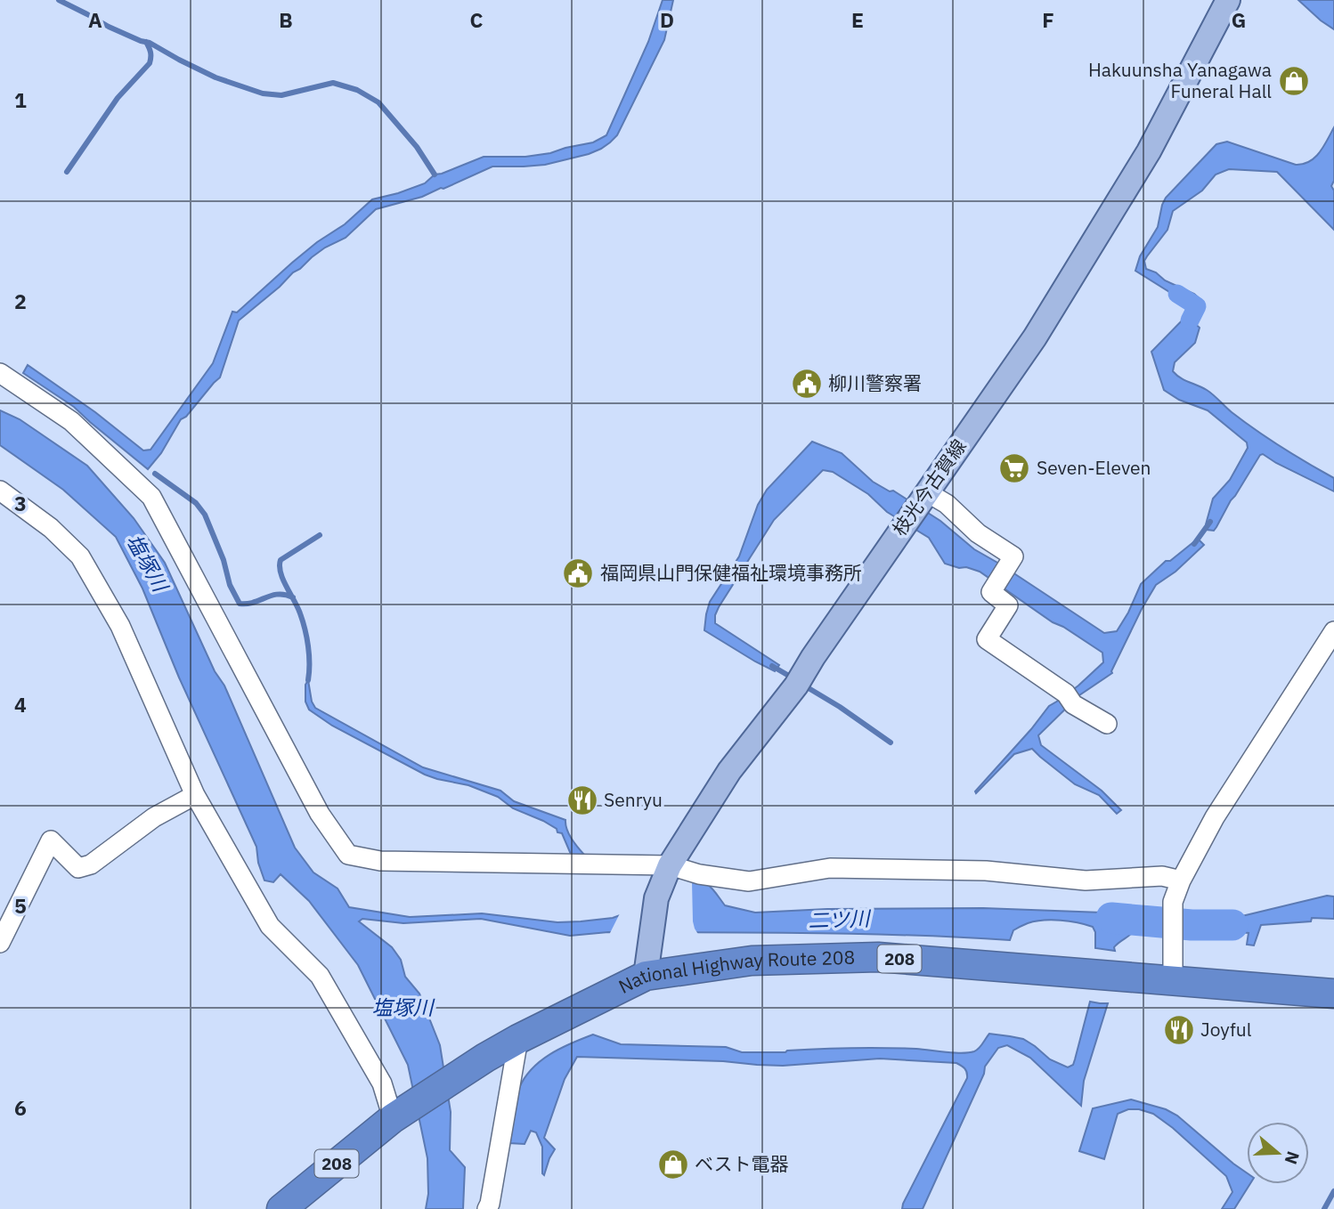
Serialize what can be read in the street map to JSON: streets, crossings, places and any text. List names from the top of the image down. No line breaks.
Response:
{"streets":{"highway":["208","National Highway Route 208"],"main road":["枝光今古賀線"]},"crossings":[["枝光今古賀線","National Highway Route 208"]],"water":["塩塚川","二ツ川"],"places":{"shop":["Hakuunsha Yanagawa Funeral Hall","ベスト電器"],"public building":["柳川警察署","福岡県山門保健福祉環境事務所"],"supermarket":["Seven-Eleven"],"restaurant":["Senryu","Joyful"]},"north":"right","grid":{"columns":["A","B","C","D","E","F","G"],"rows":["1","2","3","4","5","6"]}}
